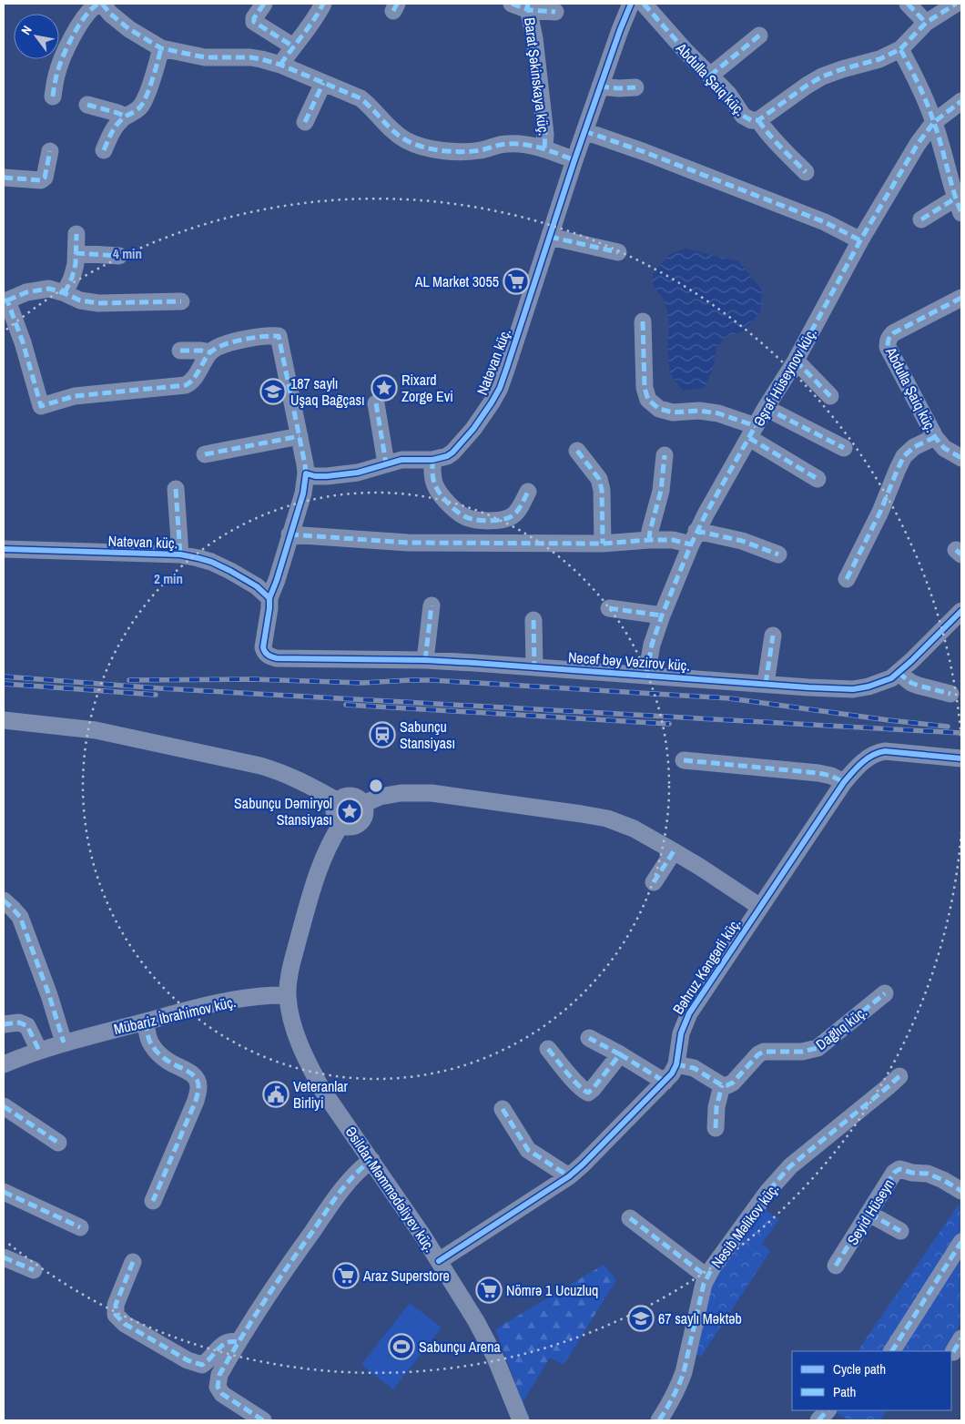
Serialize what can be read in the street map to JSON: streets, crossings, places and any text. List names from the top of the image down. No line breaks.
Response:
{"streets":{"street":["Barat Şəkinskaya küç.","Abdulla Şaiq küç.","Natəvan küç.","Əşrəf Hüseynov küç.","Nəcəf bəy Vəzirov küç.","Bəhruz Kəngərli küç.","Mübariz İbrahimov küç.","Dağlıq küç.","Əsildar Məmmədəliyev küç.","Seyid Hüseyn","Nəsib Məlikov küç."]},"crossings":[["Natəvan küç.","Nəcəf bəy Vəzirov küç."],["Əşrəf Hüseynov küç.","Nəcəf bəy Vəzirov küç."],["Bəhruz Kəngərli küç.","Əsildar Məmmədəliyev küç."],["Mübariz İbrahimov küç.","Əsildar Məmmədəliyev küç."]],"places":{"supermarket":["AL Market 3055","Araz Superstore","Nömrə 1 Ucuzluq"],"place":["Rixard Zorge Evi","Sabunçu Dəmiryol Stansiyası"],"school or university":["187 saylı Uşaq Bağçası","67 saylı Məktəb"],"station":["Sabunçu Stansiyası"],"public building":["Veteranlar Birliyi"],"sports":["Sabunçu Arena"]},"legend":["Cycle path","Path"],"north":"top left","rings":["4 min","2 min"]}
